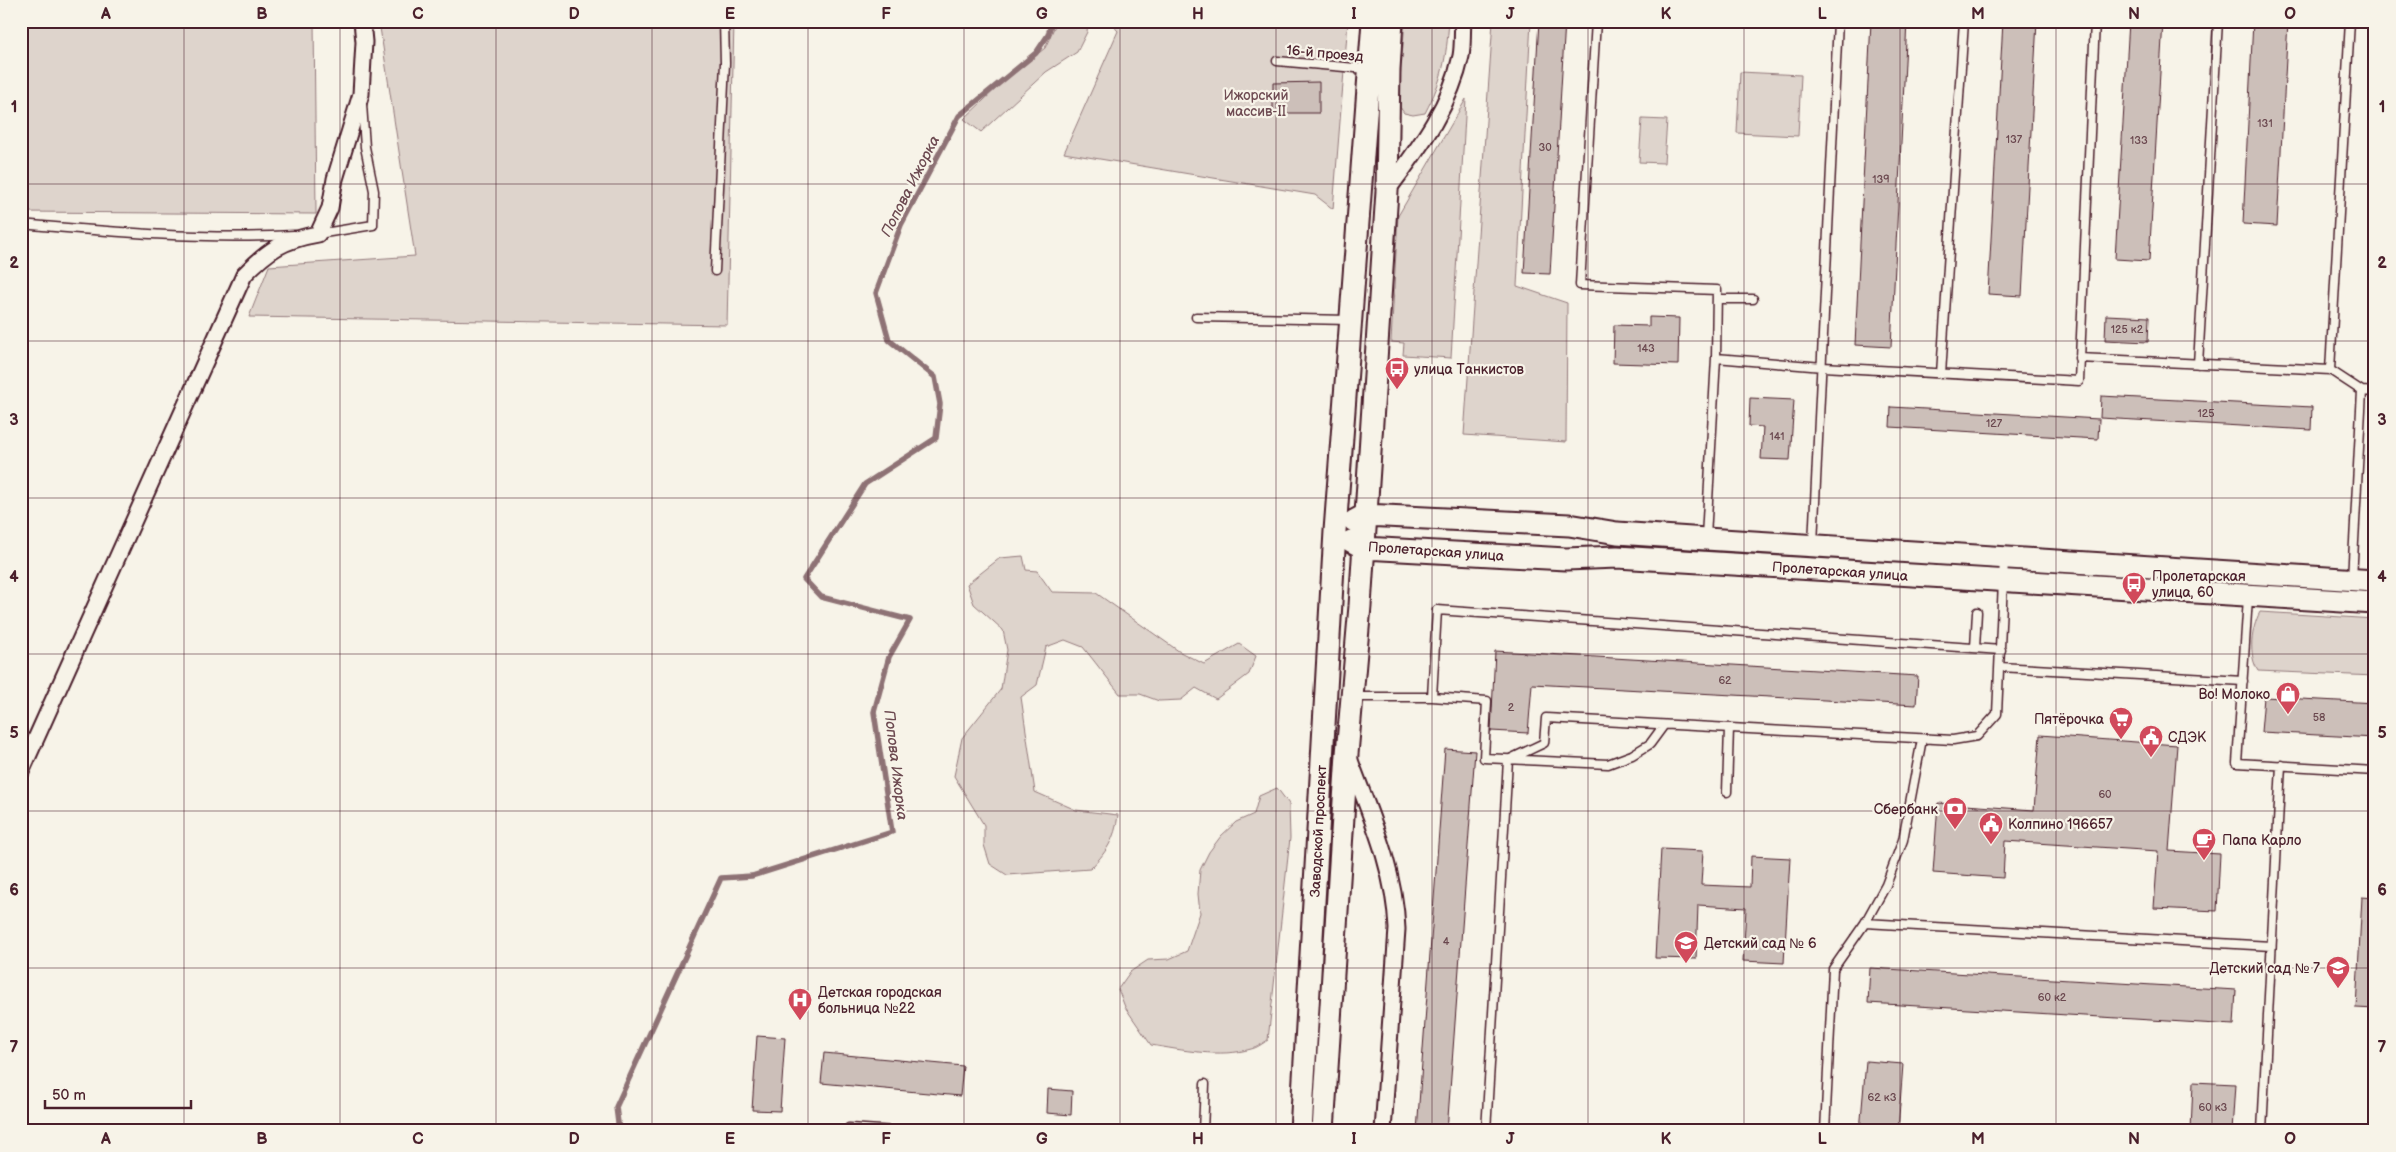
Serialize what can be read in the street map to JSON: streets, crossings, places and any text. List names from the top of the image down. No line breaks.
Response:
{"streets":{"main road":["Пролетарская улица","Заводской проспект"],"lane":["16-й проезд"]},"crossings":[["Пролетарская улица","Заводской проспект"]],"water":["Попова Ижорка"],"parks":["Ижорский массив-II"],"places":{"bus stop":["улица Танкистов","Пролетарская улица, 60"],"shop":["Во! Молоко"],"supermarket":["Пятёрочка"],"public building":["СДЭК","Колпино 196657"],"bank":["Сбербанк"],"cafe":["Папа Карло"],"school or university":["Детский сад № 6","Детский сад № 7"],"hospital":["Детская городская больница №22"]},"house_numbers":["131","137","133","30","139","125 к2","143","125","127","141","62","2","58","60","4","60 к2","62 к3","60 к3"],"scale_bar":"50 m","grid":{"columns":["A","B","C","D","E","F","G","H","I","J","K","L","M","N","O"],"rows":["1","2","3","4","5","6","7"]}}
